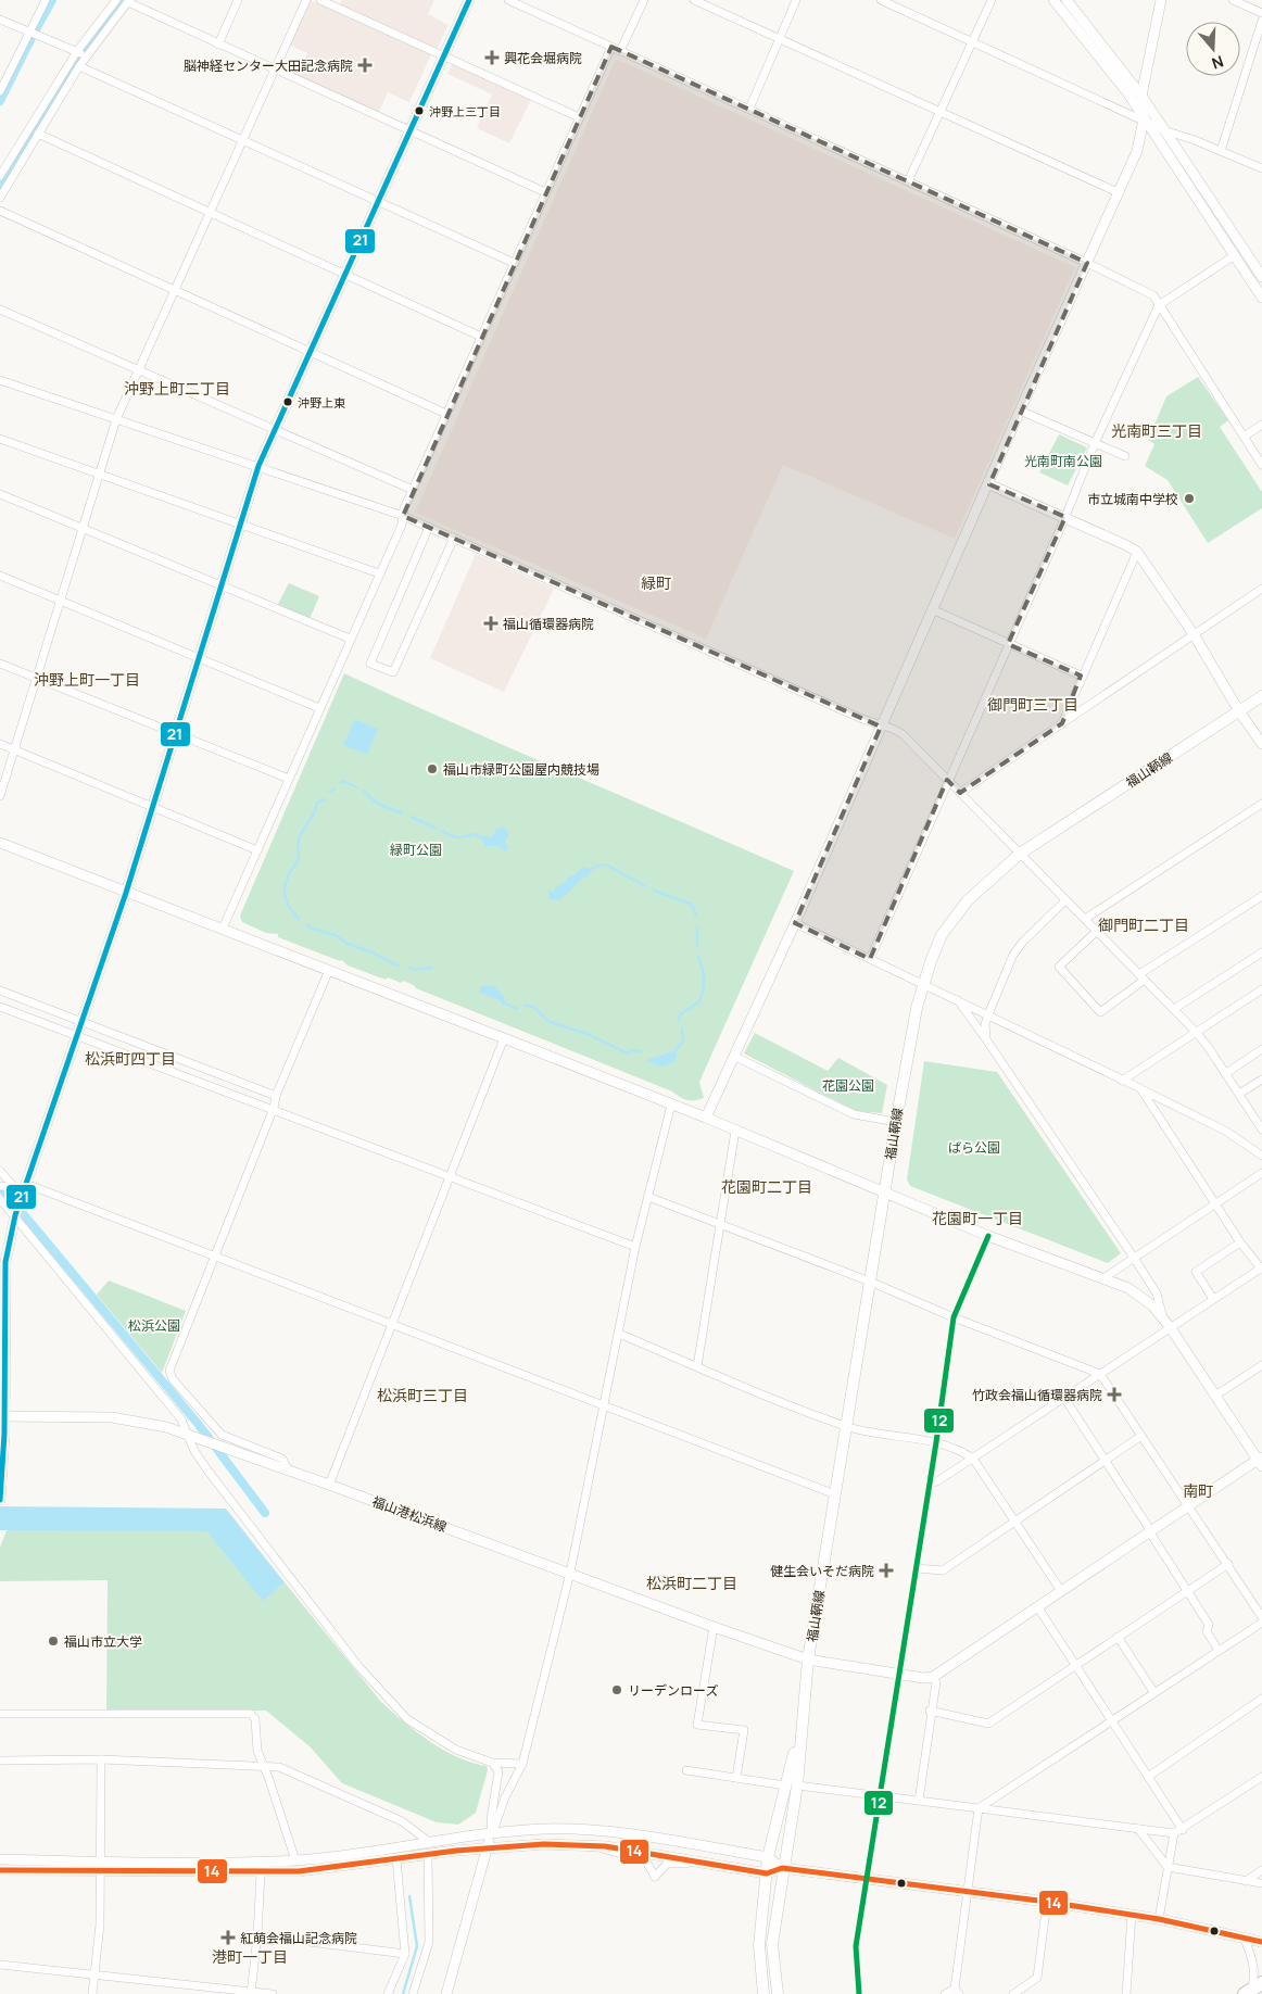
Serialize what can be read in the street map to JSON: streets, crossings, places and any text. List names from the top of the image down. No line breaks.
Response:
{"streets":{"main road":["福山鞆線"],"street":["福山港松浜線"]},"crossings":[["福山鞆線","福山港松浜線"]],"districts":["沖野上町二丁目","光南町三丁目","緑町","沖野上町一丁目","御門町三丁目","御門町二丁目","松浜町四丁目","花園町二丁目","花園町一丁目","松浜町三丁目","南町","松浜町二丁目","港町一丁目"],"parks":["光南町南公園","緑町公園","花園公園","ばら公園","松浜公園"],"places":{"health":["興花会堀病院","脳神経センター大田記念病院","福山循環器病院","竹政会福山循環器病院","健生会いそだ病院","紅萌会福山記念病院"],"other":["沖野上三丁目","沖野上東","市立城南中学校","福山市緑町公園屋内競技場","福山市立大学","リーデンローズ"]},"lines":["transit line 21","transit line 12","transit line 14"],"north":"bottom"}
